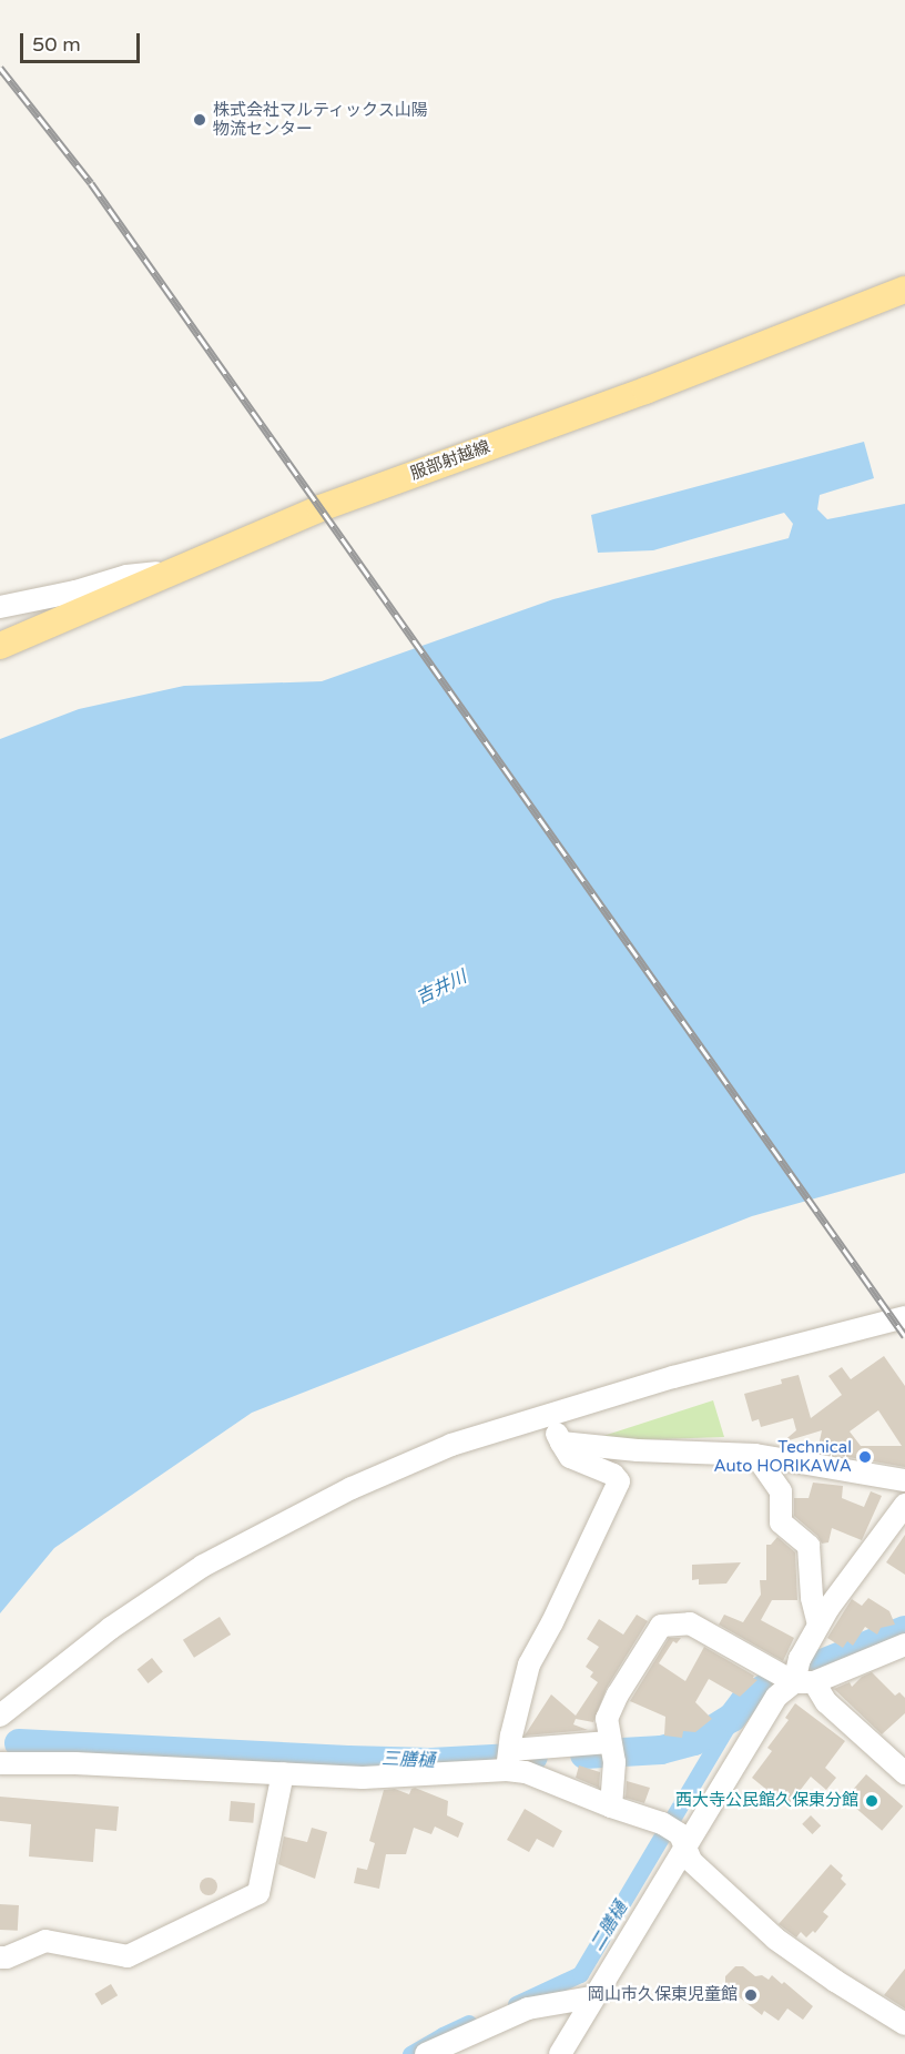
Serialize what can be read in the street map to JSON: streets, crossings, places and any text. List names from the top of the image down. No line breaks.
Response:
{"streets":{"main road":["服部射越線"]},"water":["吉井川","三膳樋","二膳樋"],"places":["株式会社マルティックス山陽 物流センター","Technical Auto HORIKAWA","西大寺公民館久保東分館","岡山市久保東児童館"],"scale_bar":"50 m"}
